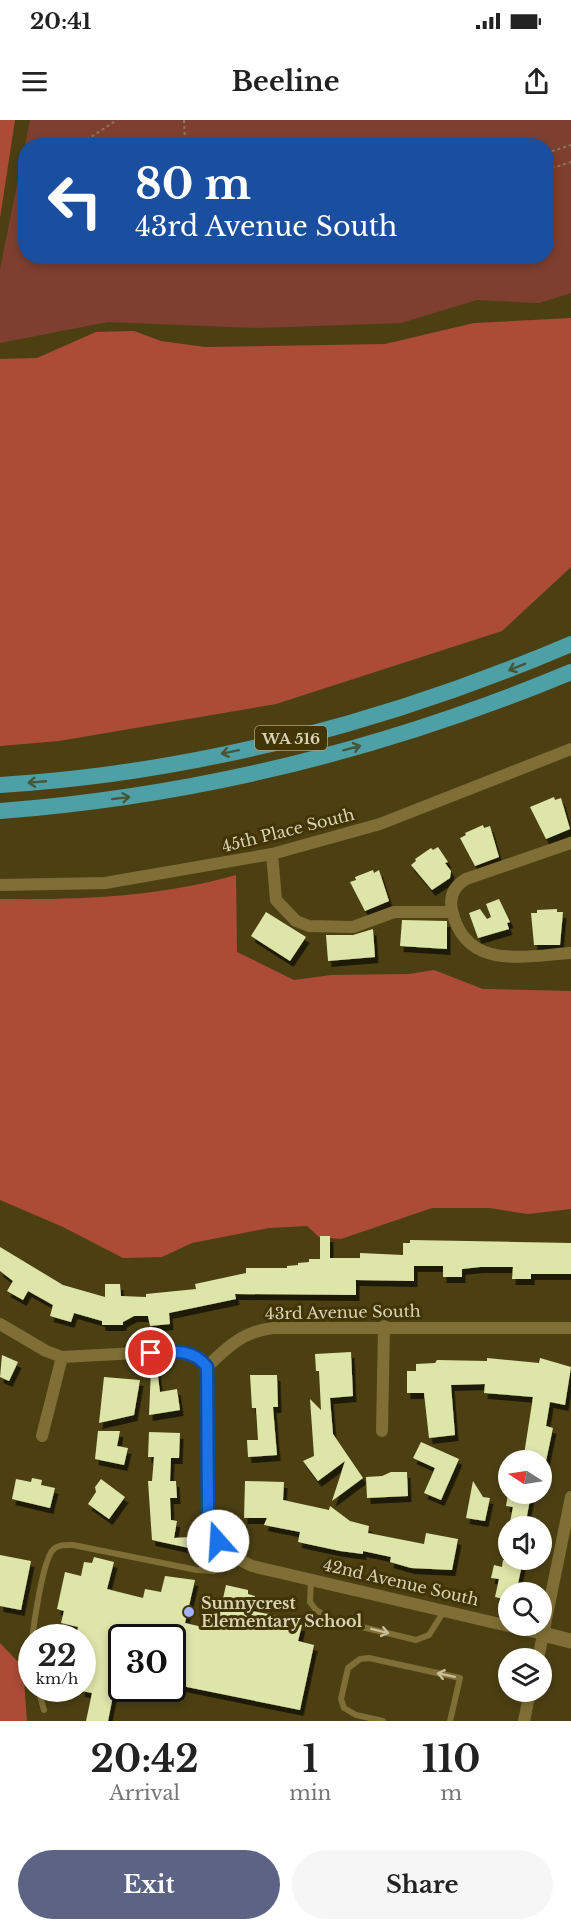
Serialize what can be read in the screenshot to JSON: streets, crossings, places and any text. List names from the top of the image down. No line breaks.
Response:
{"streets":{"highway":["WA 516"],"street":["45th Place South","43rd Avenue South","42nd Avenue South"]},"crossings":[["43rd Avenue South","42nd Avenue South"]],"places":["Sunnycrest Elementary School"],"north":"left","page":{"status":"20:41","header":"Beeline","turn":["80 m","43rd Avenue South"],"speed":"22 km/h","limit":"30","eta":["20:42","Arrival","1","min","110","m"],"buttons":["Exit","Share"]}}
